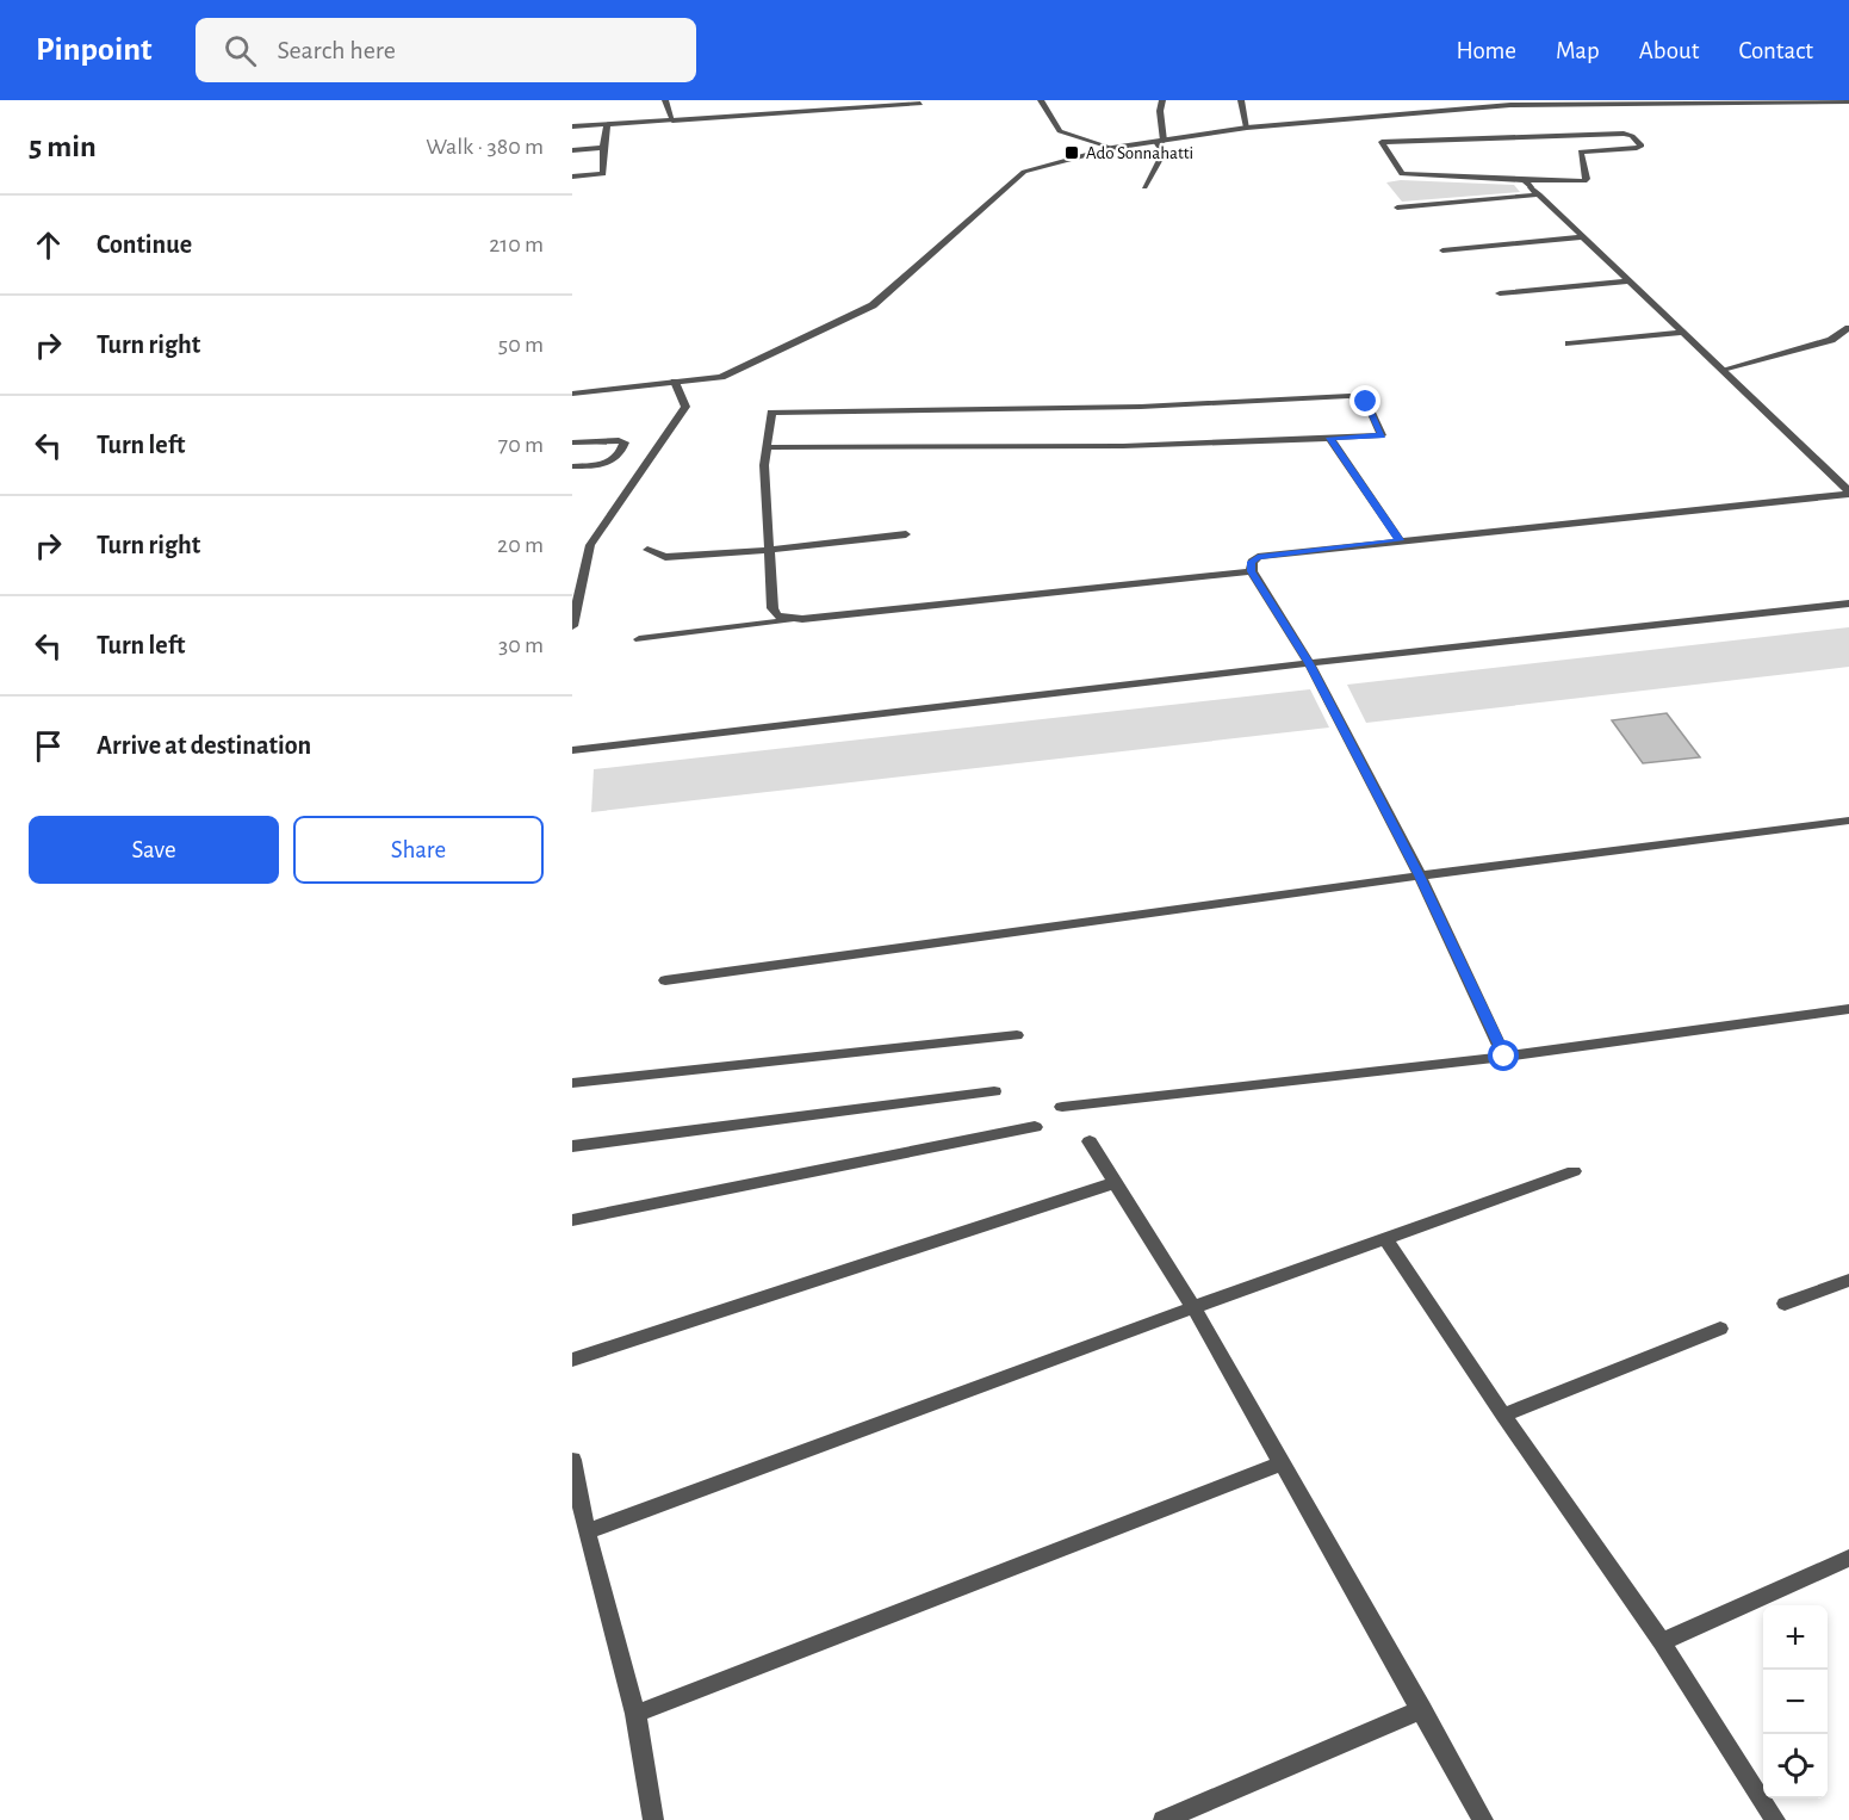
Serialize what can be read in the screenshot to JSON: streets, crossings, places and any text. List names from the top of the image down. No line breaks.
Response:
{"places":{"transit":["Ado Sonnahatti"]},"page":{"header":"Pinpoint","search":"Search here","nav":["Home","Map","About","Contact"],"heading":["5 min","Walk · 380 m"],"list":[["Continue","210 m"],["Turn right","50 m"],["Turn left","70 m"],["Turn right","20 m"],["Turn left","30 m"],"Arrive at destination"],"buttons":["Save","Share"],"map_buttons":["+","−"]}}
